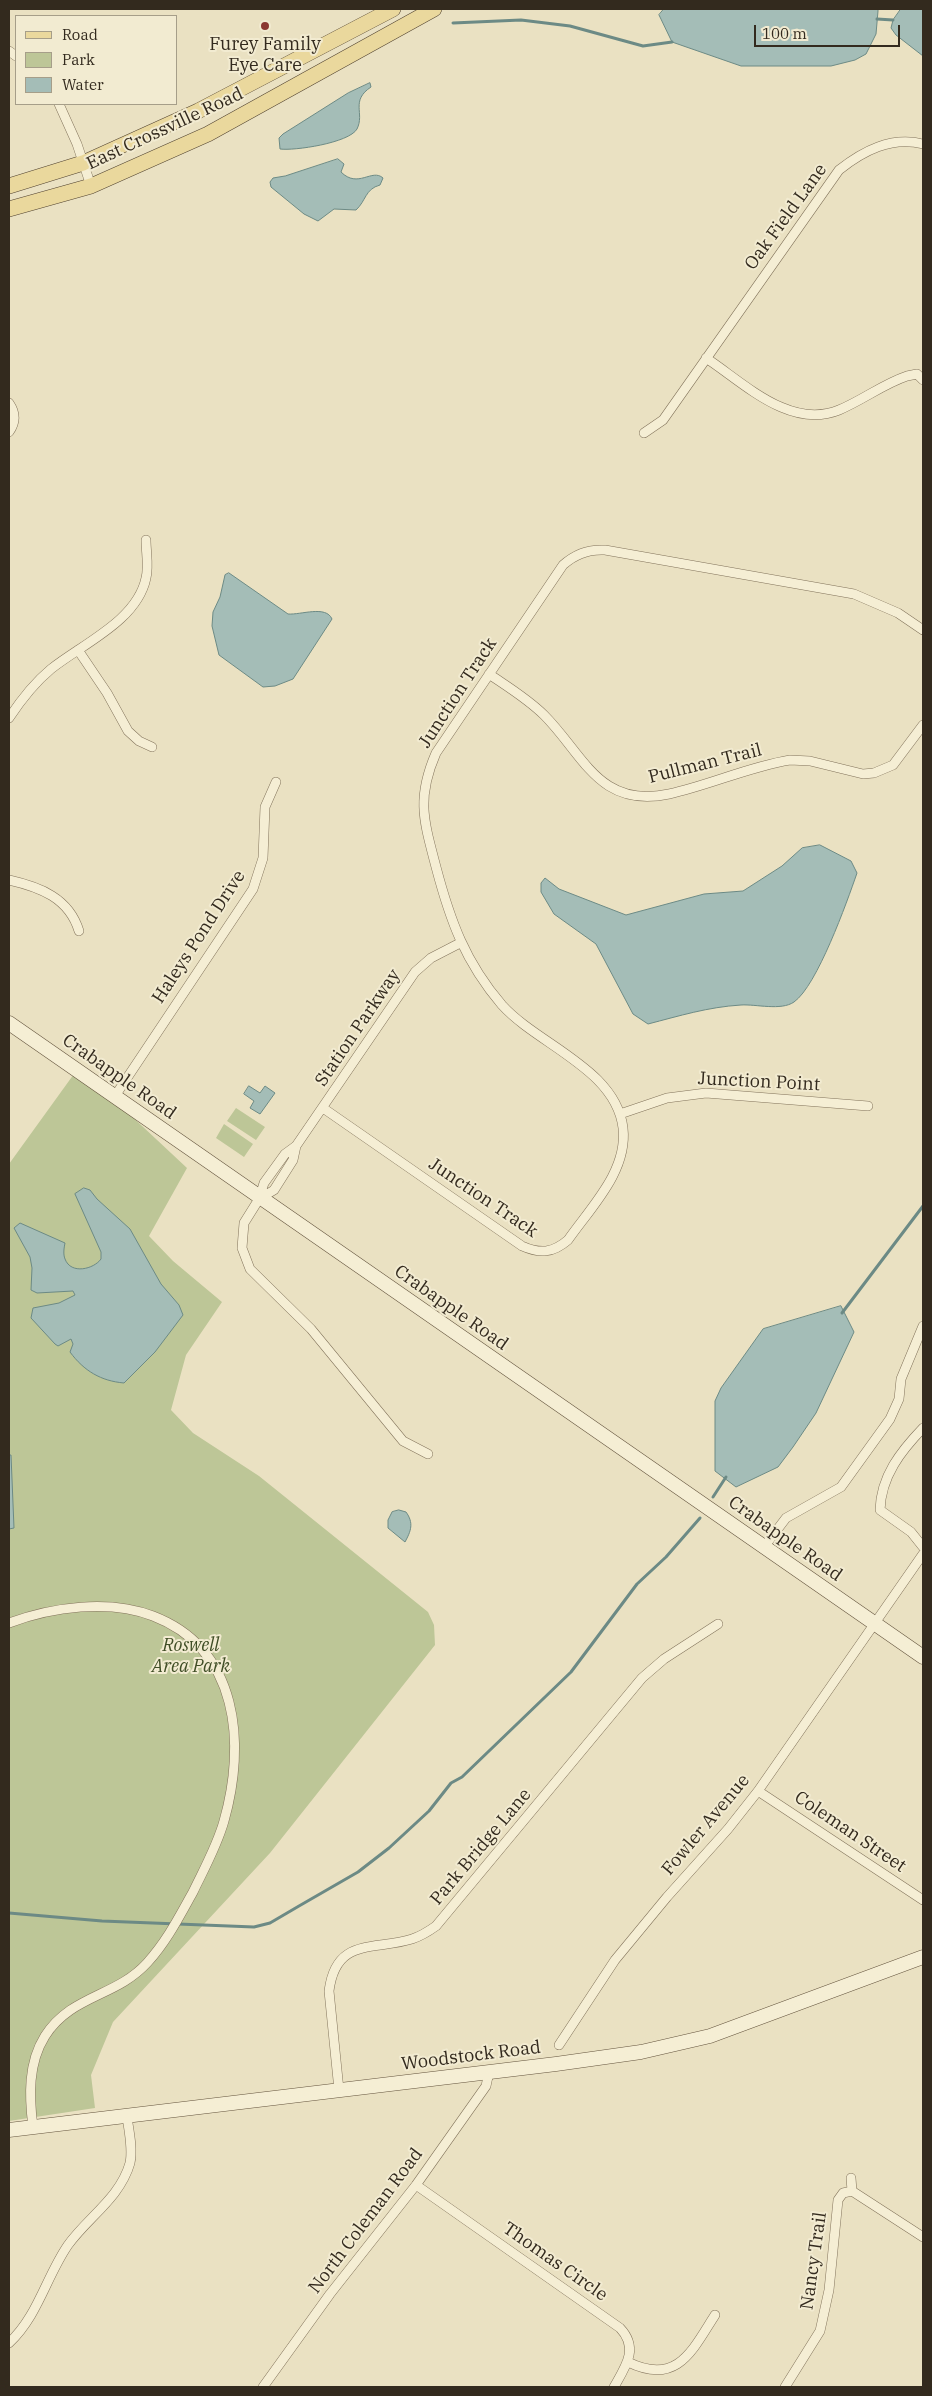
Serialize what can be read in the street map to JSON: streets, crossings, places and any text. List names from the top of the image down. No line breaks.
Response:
{"streets":{"main road":["East Crossville Road"],"street":["Oak Field Lane","Junction Track","Pullman Trail","Haleys Pond Drive","Station Parkway","Crabapple Road","Junction Point","Fowler Avenue","Coleman Street","Park Bridge Lane","Woodstock Road","North Coleman Road","Nancy Trail","Thomas Circle"]},"crossings":[["Junction Track","Pullman Trail"],["Junction Track","Station Parkway"],["Junction Track","Junction Point"],["Haleys Pond Drive","Crabapple Road"],["Station Parkway","Crabapple Road"],["Crabapple Road","Fowler Avenue"],["Fowler Avenue","Coleman Street"],["Park Bridge Lane","Woodstock Road"],["Woodstock Road","North Coleman Road"],["North Coleman Road","Thomas Circle"]],"parks":["Roswell Area Park"],"places":["Furey Family Eye Care"],"legend":["Road","Park","Water"],"scale_bar":"100 m"}
